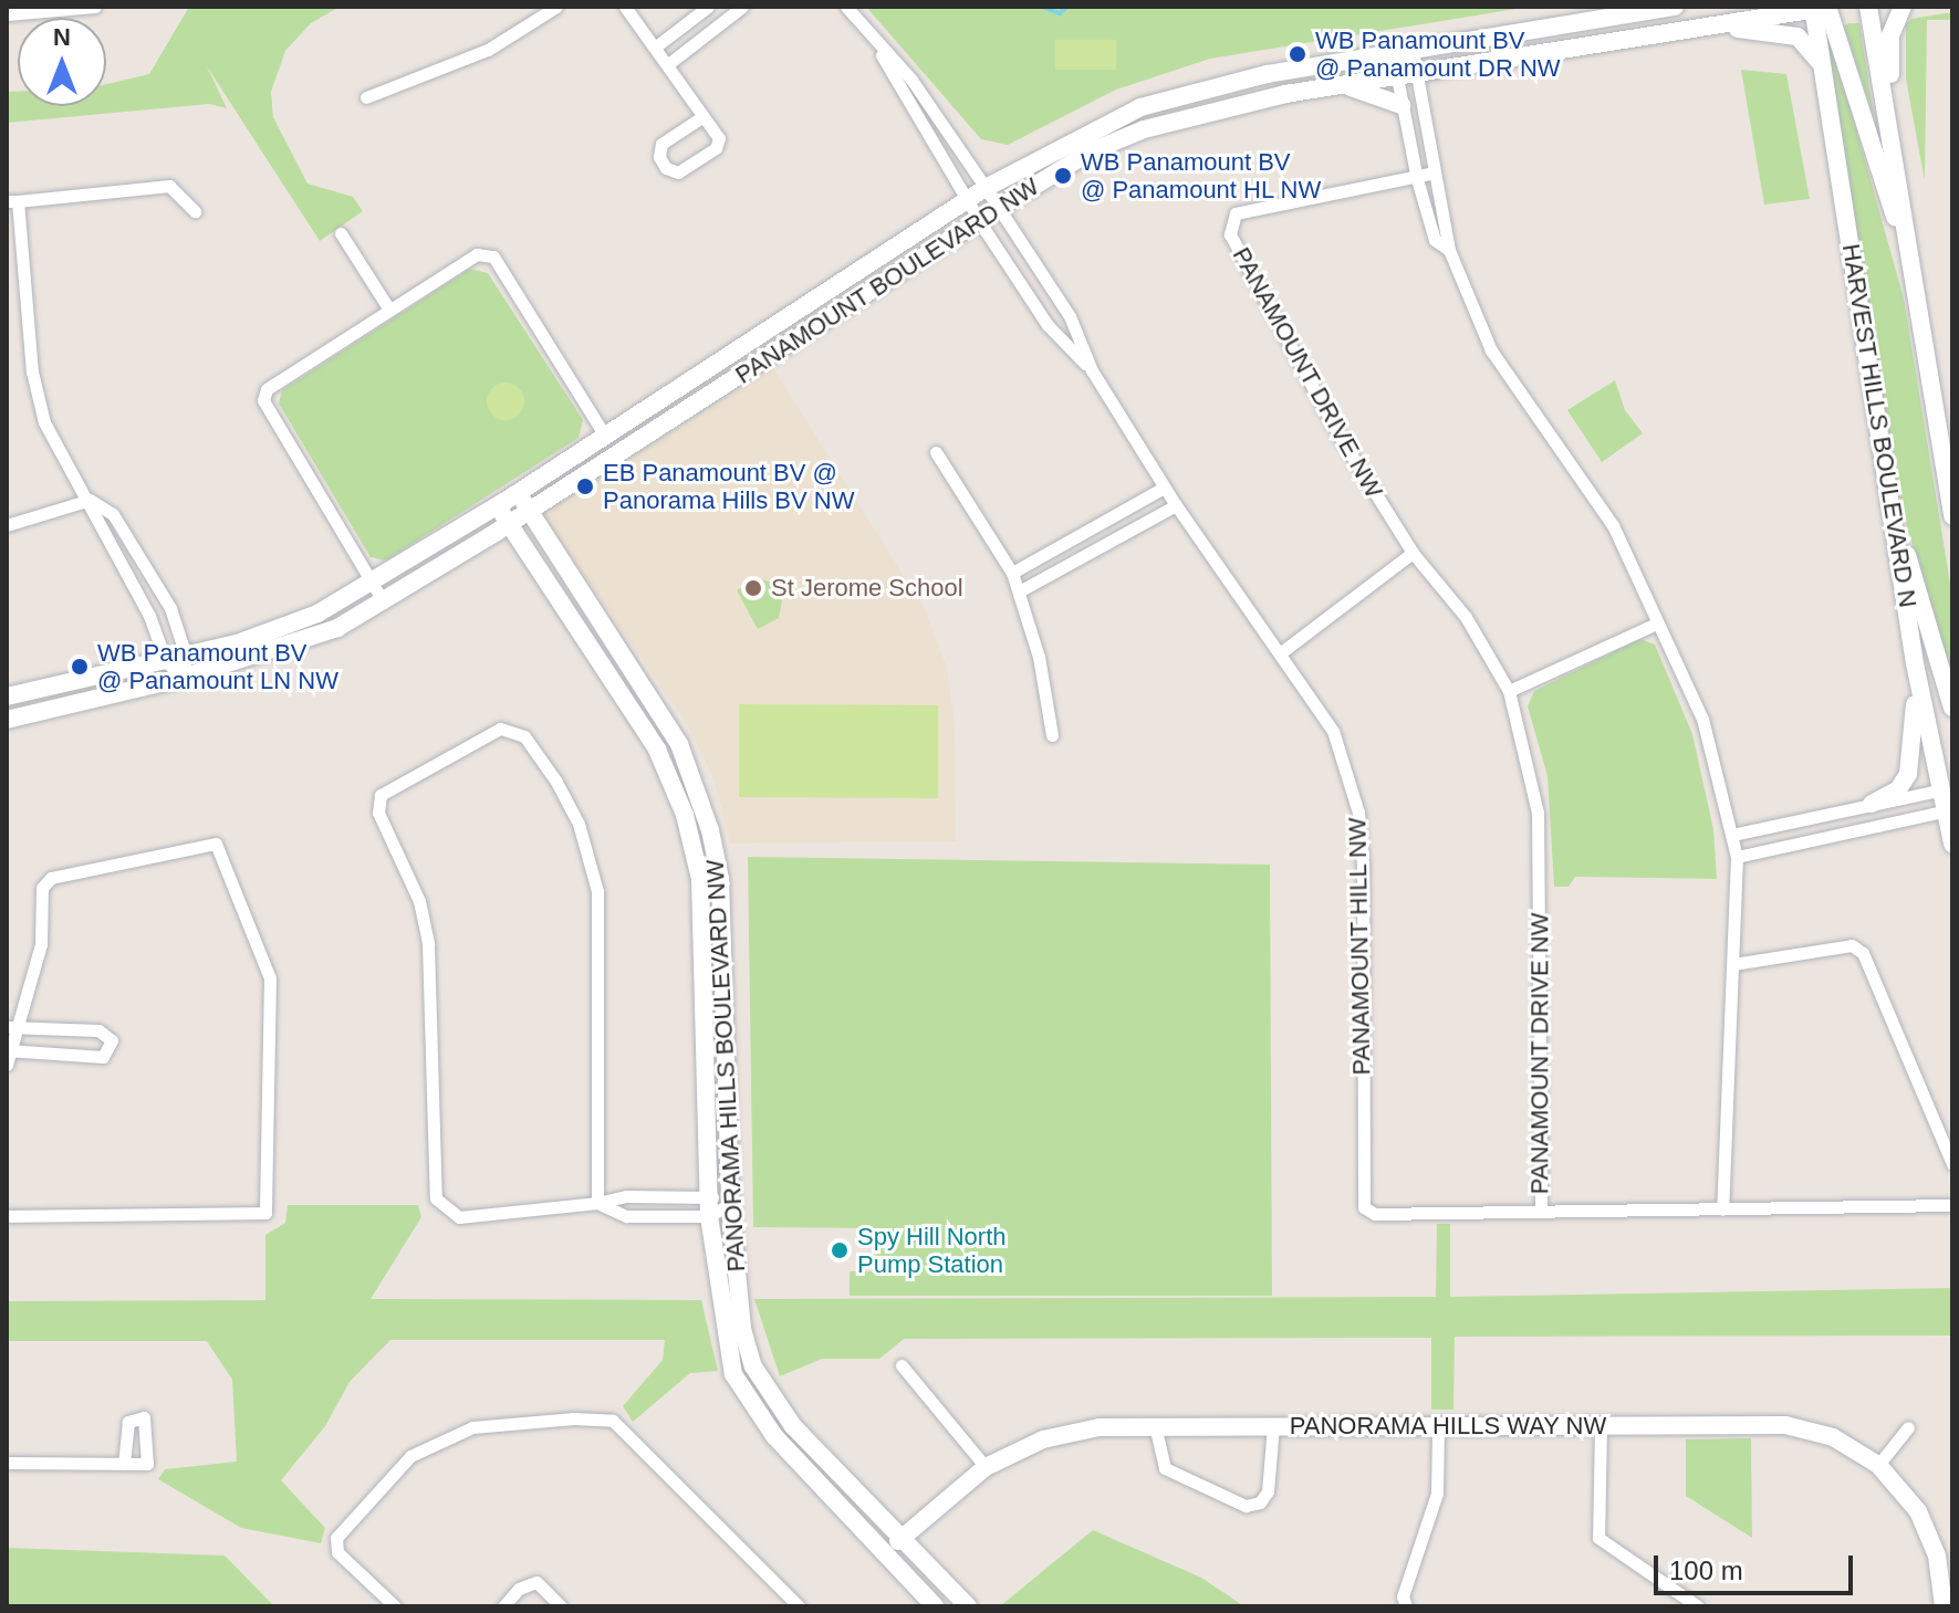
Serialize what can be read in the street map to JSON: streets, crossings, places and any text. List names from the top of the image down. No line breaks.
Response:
{"streets":{"street":["PANAMOUNT BOULEVARD NW","PANAMOUNT DRIVE NW","HARVEST HILLS BOULEVARD N","PANAMOUNT HILL NW","PANORAMA HILLS BOULEVARD NW","PANORAMA HILLS WAY NW"]},"crossings":[["PANAMOUNT BOULEVARD NW","HARVEST HILLS BOULEVARD N"],["PANAMOUNT BOULEVARD NW","PANAMOUNT HILL NW"],["PANAMOUNT BOULEVARD NW","PANORAMA HILLS BOULEVARD NW"],["PANAMOUNT DRIVE NW","PANAMOUNT HILL NW"],["PANORAMA HILLS BOULEVARD NW","PANORAMA HILLS WAY NW"]],"places":["WB Panamount BV @ Panamount DR NW","WB Panamount BV @ Panamount HL NW","EB Panamount BV @ Panorama Hills BV NW","St Jerome School","WB Panamount BV @ Panamount LN NW","Spy Hill North Pump Station"],"scale_bar":"100 m","north":"top"}
